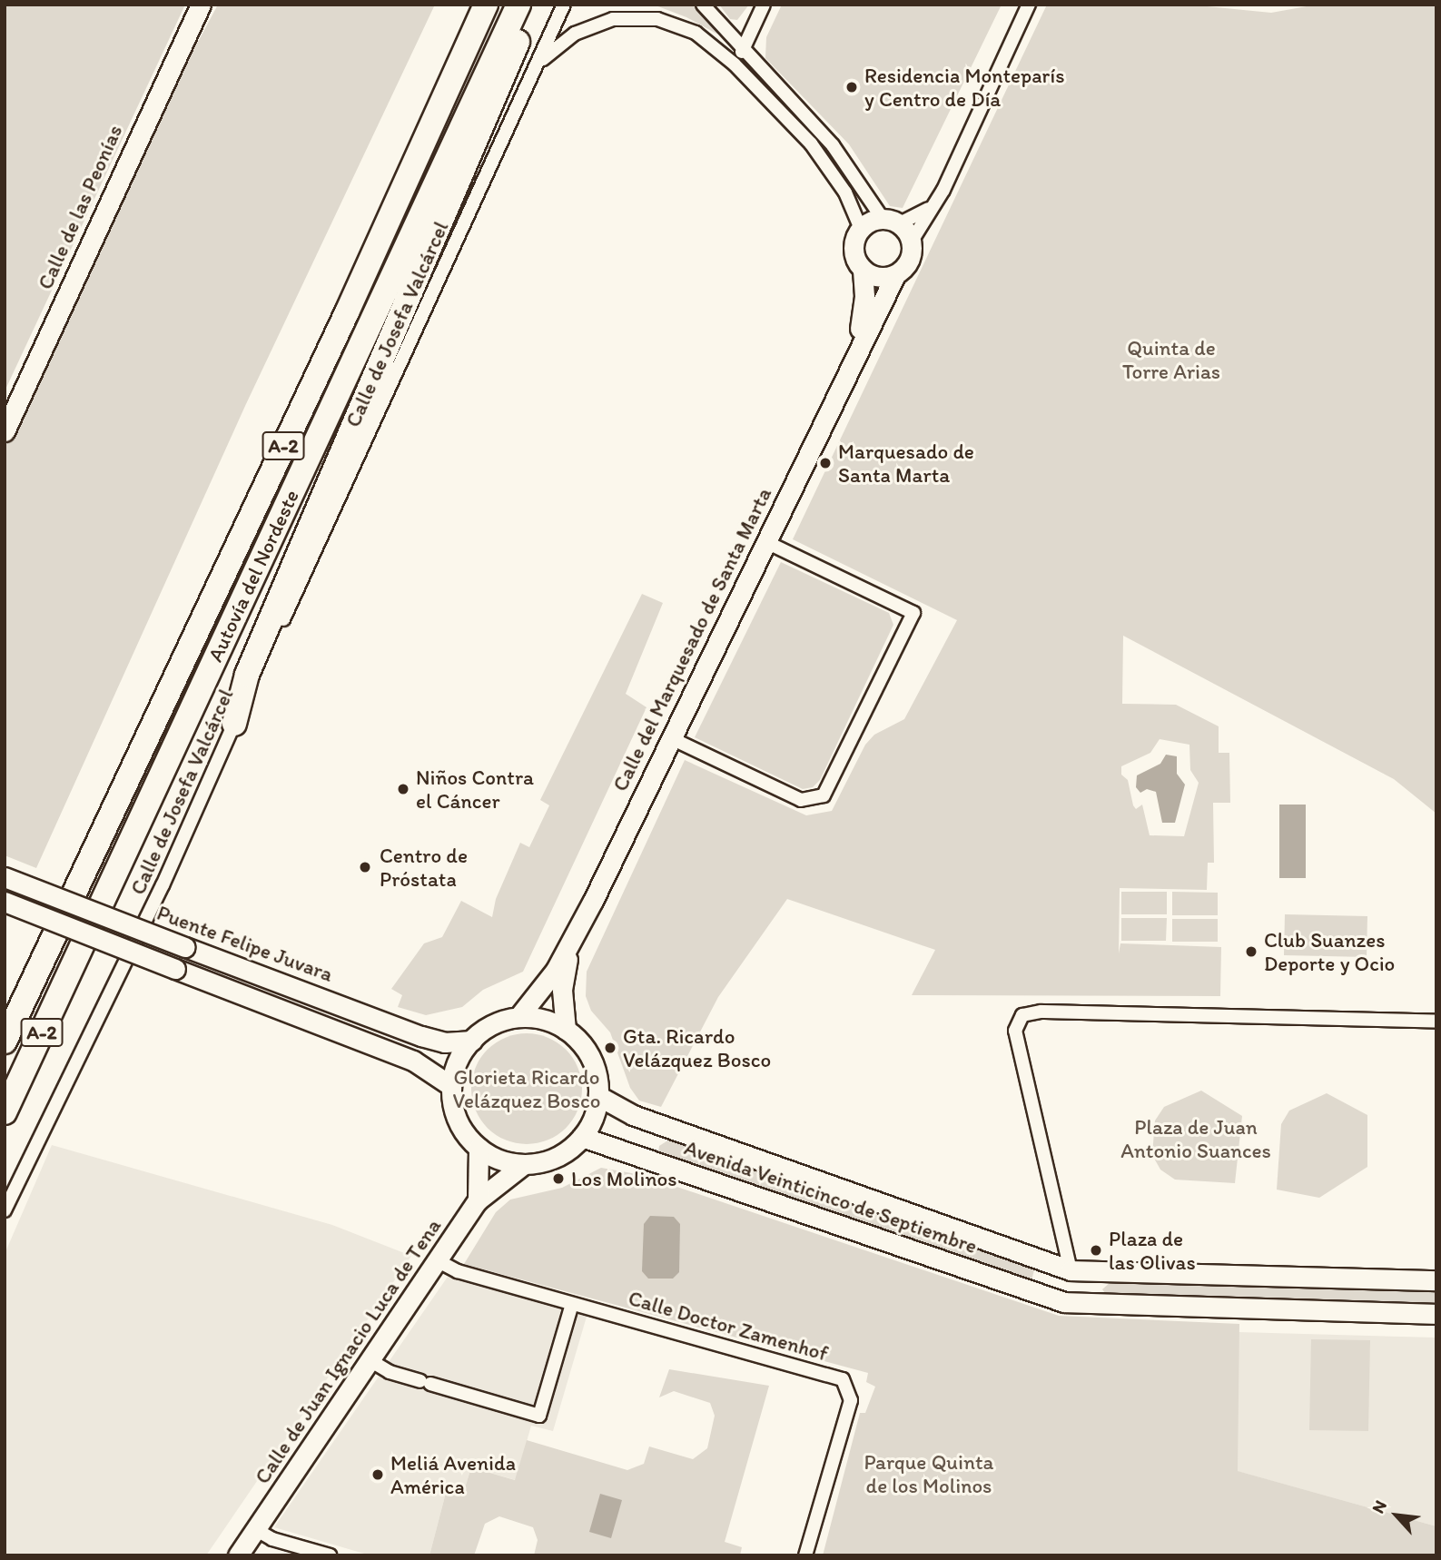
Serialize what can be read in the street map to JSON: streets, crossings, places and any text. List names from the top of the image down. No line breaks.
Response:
{"streets":{"highway":["A-2","Autovía del Nordeste"],"main road":["Calle de las Peonías","Calle del Marquesado de Santa Marta","Puente Felipe Juvara","Avenida Veinticinco de Septiembre","Calle de Juan Ignacio Luca de Tena"],"street":["Calle de Josefa Valcárcel","Calle Doctor Zamenhof"]},"crossings":[["Calle del Marquesado de Santa Marta","Puente Felipe Juvara"],["Calle del Marquesado de Santa Marta","Avenida Veinticinco de Septiembre"],["Calle del Marquesado de Santa Marta","Calle de Juan Ignacio Luca de Tena"],["Puente Felipe Juvara","Avenida Veinticinco de Septiembre"],["Puente Felipe Juvara","Calle de Juan Ignacio Luca de Tena"],["Avenida Veinticinco de Septiembre","Calle de Juan Ignacio Luca de Tena"],["Calle Doctor Zamenhof","Calle de Juan Ignacio Luca de Tena"]],"parks":["Quinta de Torre Arias","Glorieta Ricardo Velázquez Bosco","Plaza de Juan Antonio Suances","Parque Quinta de los Molinos"],"places":["Residencia Monteparís y Centro de Día","Marquesado de Santa Marta","Niños Contra el Cáncer","Centro de Próstata","Club Suanzes Deporte y Ocio","Gta. Ricardo Velázquez Bosco","Los Molinos","Plaza de las Olivas","Meliá Avenida América"],"north":"top left"}
